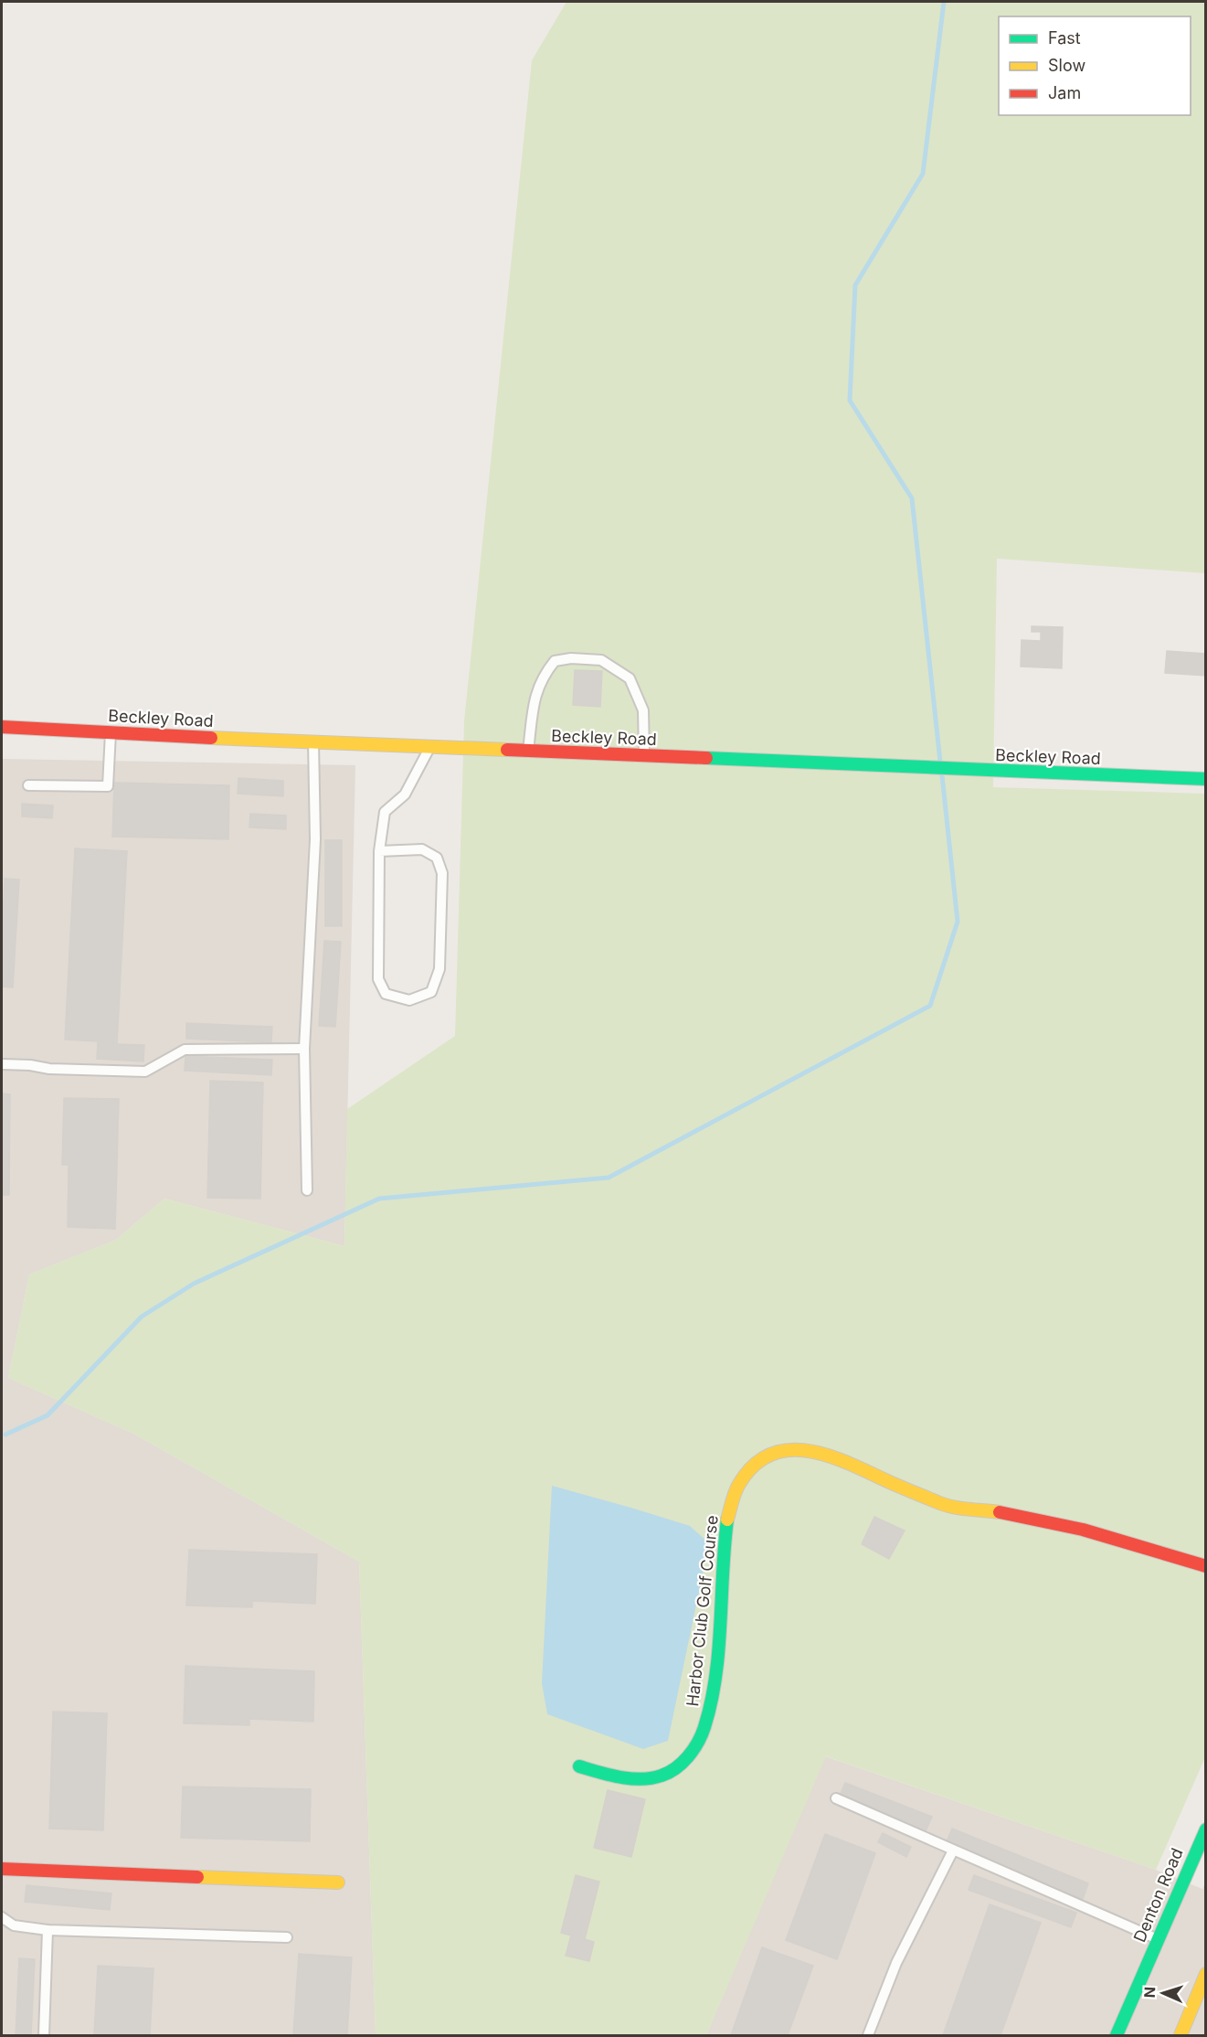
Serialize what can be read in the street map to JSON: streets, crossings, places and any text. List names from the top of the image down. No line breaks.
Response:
{"streets":{"street":["Beckley Road","Harbor Club Golf Course","Denton Road"]},"legend":["Fast","Slow","Jam"],"north":"left"}
